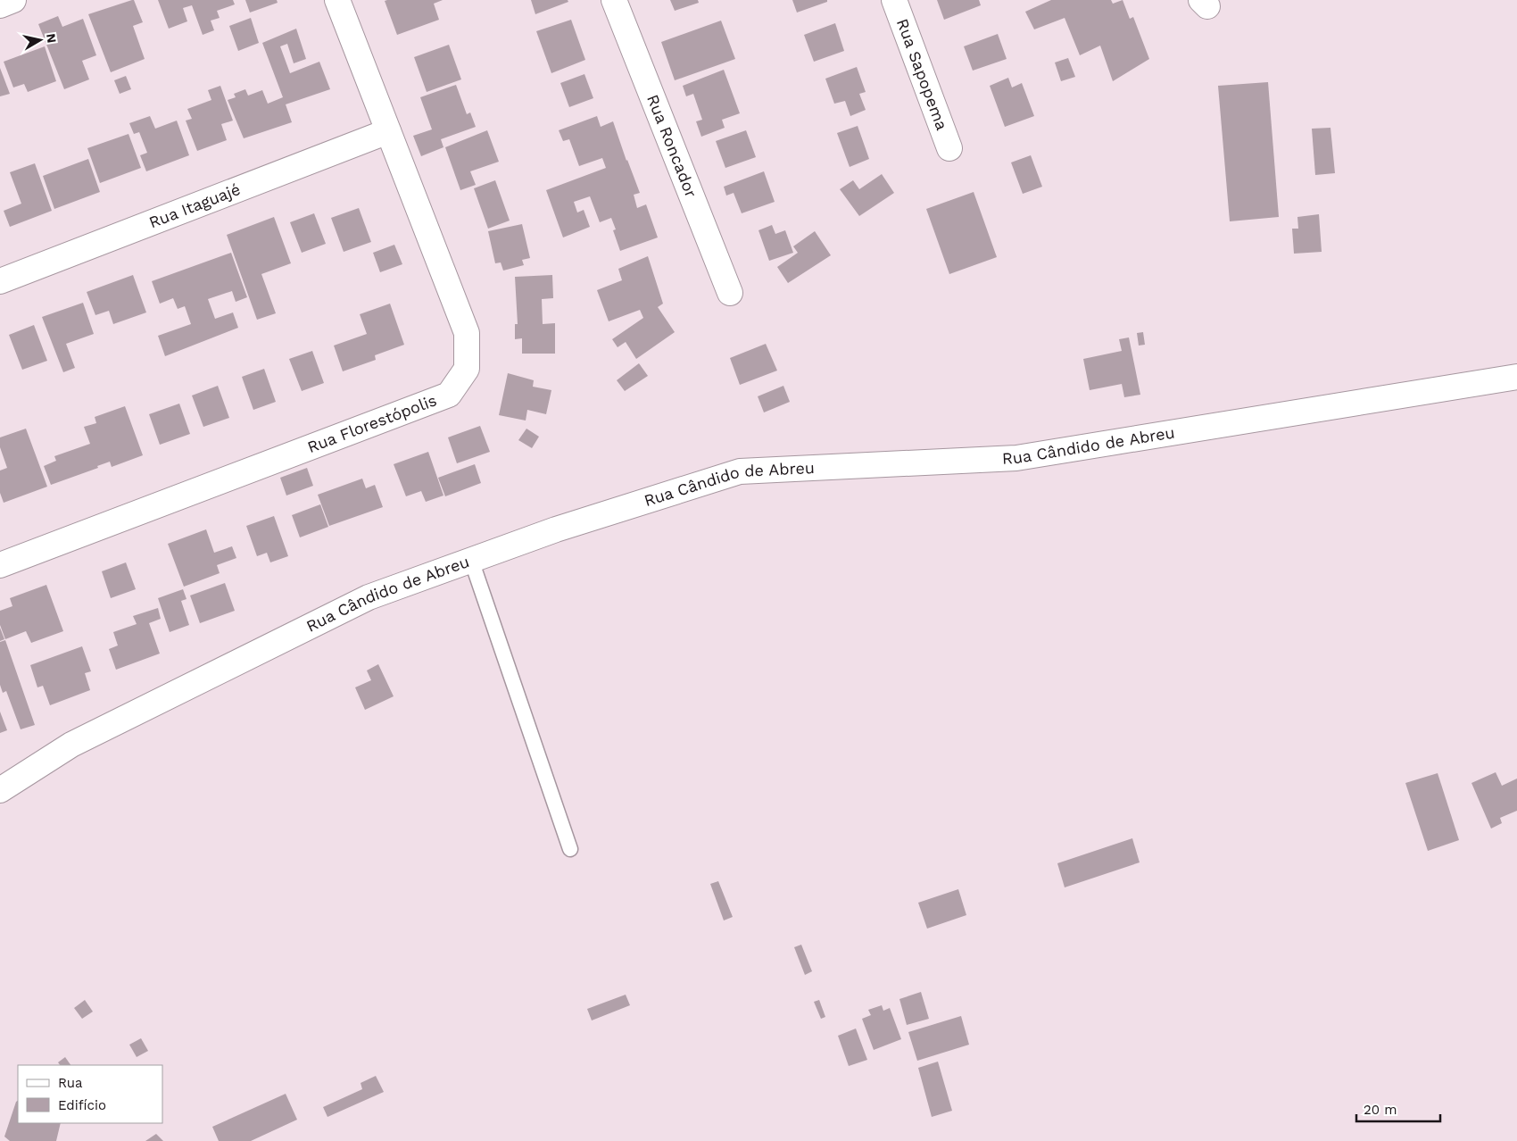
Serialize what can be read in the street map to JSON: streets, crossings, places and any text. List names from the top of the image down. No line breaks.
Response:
{"streets":{"street":["Rua Sapopema","Rua Roncador","Rua Itaguajé","Rua Florestópolis","Rua Cândido de Abreu"]},"crossings":[["Rua Itaguajé","Rua Florestópolis"]],"legend":["Rua","Edifício"],"scale_bar":"20 m","north":"right"}
